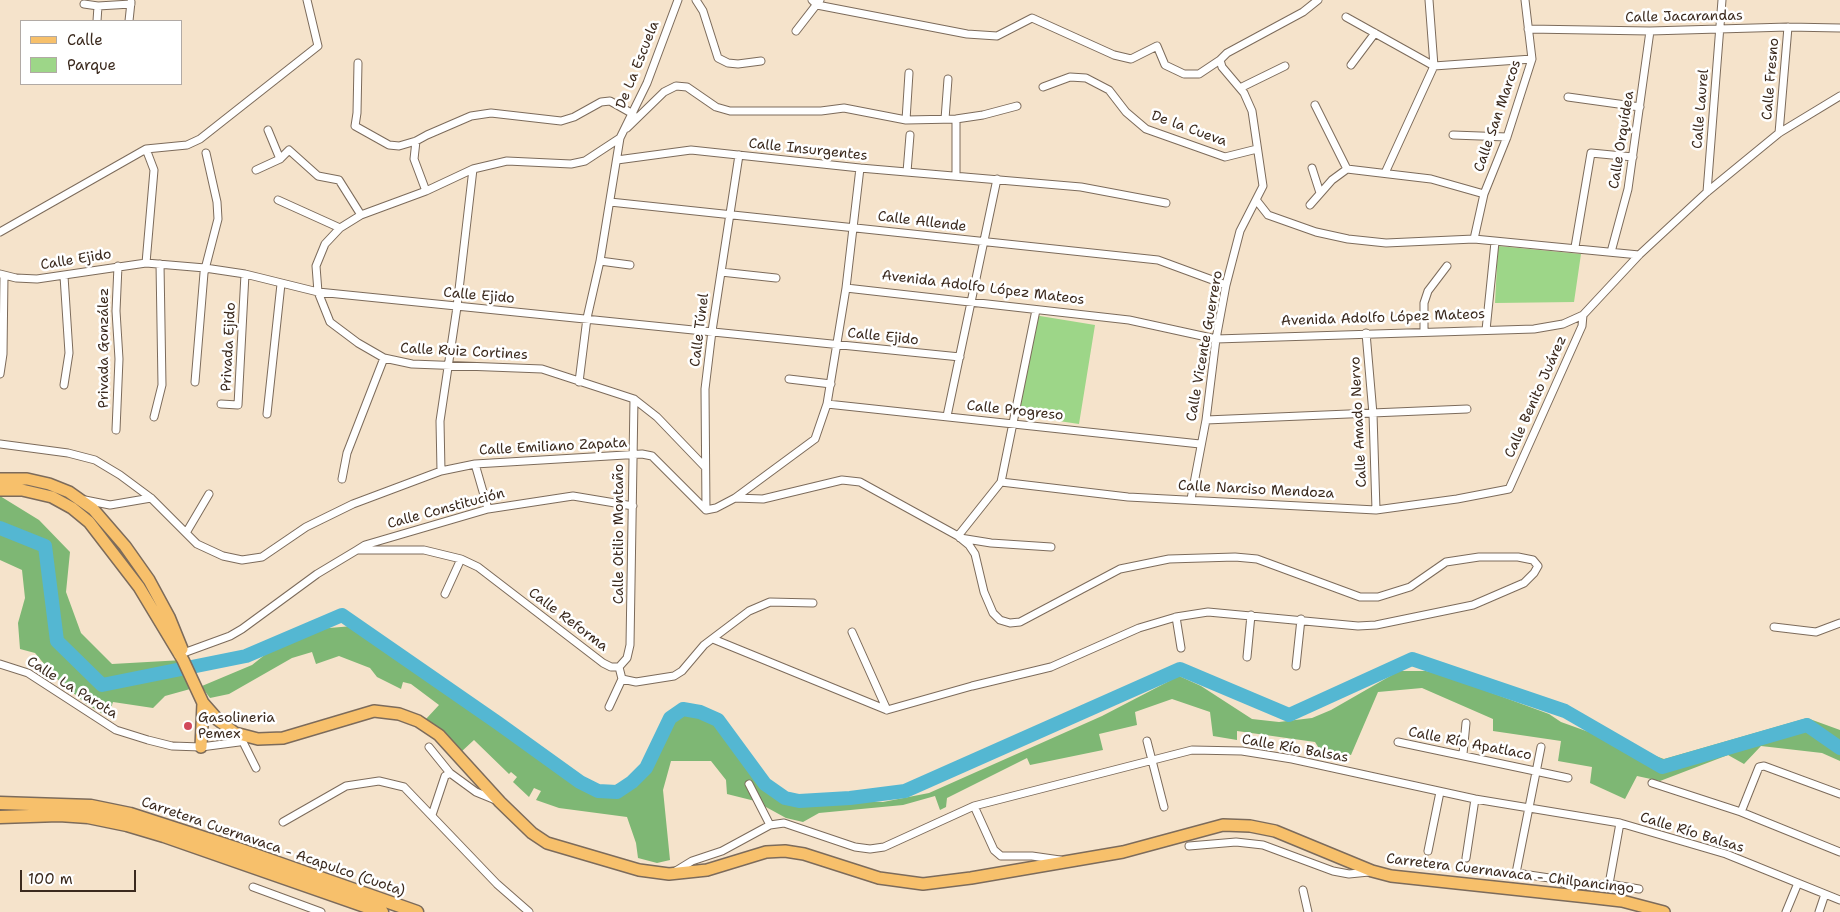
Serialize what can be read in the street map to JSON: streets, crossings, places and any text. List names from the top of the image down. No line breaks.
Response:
{"streets":{"highway":["Carretera Cuernavaca - Acapulco (Cuota)"],"main road":["Carretera Cuernavaca - Chilpancingo"],"street":["Calle Jacarandas","De La Escuela","Calle Fresno","Calle Laurel","Calle San Marcos","De la Cueva","Calle Orquídea","Calle Insurgentes","Calle Allende","Calle Ejido","Avenida Adolfo López Mateos","Calle Túnel","Calle Vicente Guerrero","Privada Ejido","Privada González","Calle Ruiz Cortines","Calle Benito Juárez","Calle Progreso","Calle Amado Nervo","Calle Emiliano Zapata","Calle Narciso Mendoza","Calle Constitución","Calle Otilio Montaño","Calle Reforma","Calle La Parota","Calle Río Apatlaco","Calle Río Balsas"]},"crossings":[["Calle Jacarandas","Calle Fresno"],["Calle Jacarandas","Calle Laurel"],["Calle Jacarandas","Calle San Marcos"],["Calle Jacarandas","Calle Orquídea"],["De La Escuela","Calle Ruiz Cortines"],["Calle Fresno","Avenida Adolfo López Mateos"],["Calle Laurel","Avenida Adolfo López Mateos"],["De la Cueva","Calle Vicente Guerrero"],["Calle Insurgentes","Calle Túnel"],["Calle Allende","Calle Túnel"],["Calle Allende","Calle Vicente Guerrero"],["Calle Ejido","Calle Túnel"],["Calle Ejido","Privada Ejido"],["Calle Ejido","Privada González"],["Calle Ejido","Calle Ruiz Cortines"],["Avenida Adolfo López Mateos","Calle Vicente Guerrero"],["Avenida Adolfo López Mateos","Calle Benito Juárez"],["Avenida Adolfo López Mateos","Calle Amado Nervo"],["Calle Túnel","Calle Ruiz Cortines"],["Calle Túnel","Calle Emiliano Zapata"],["Calle Vicente Guerrero","Calle Progreso"],["Calle Vicente Guerrero","Calle Narciso Mendoza"],["Calle Ruiz Cortines","Calle Otilio Montaño"],["Calle Benito Juárez","Calle Narciso Mendoza"],["Calle Amado Nervo","Calle Narciso Mendoza"],["Calle Emiliano Zapata","Calle Otilio Montaño"],["Calle Constitución","Calle Otilio Montaño"],["Calle Constitución","Calle Reforma"],["Calle Otilio Montaño","Calle Reforma"],["Calle La Parota","Carretera Cuernavaca - Chilpancingo"]],"places":["Gasolineria Pemex"],"legend":["Calle","Parque"],"scale_bar":"100 m"}
